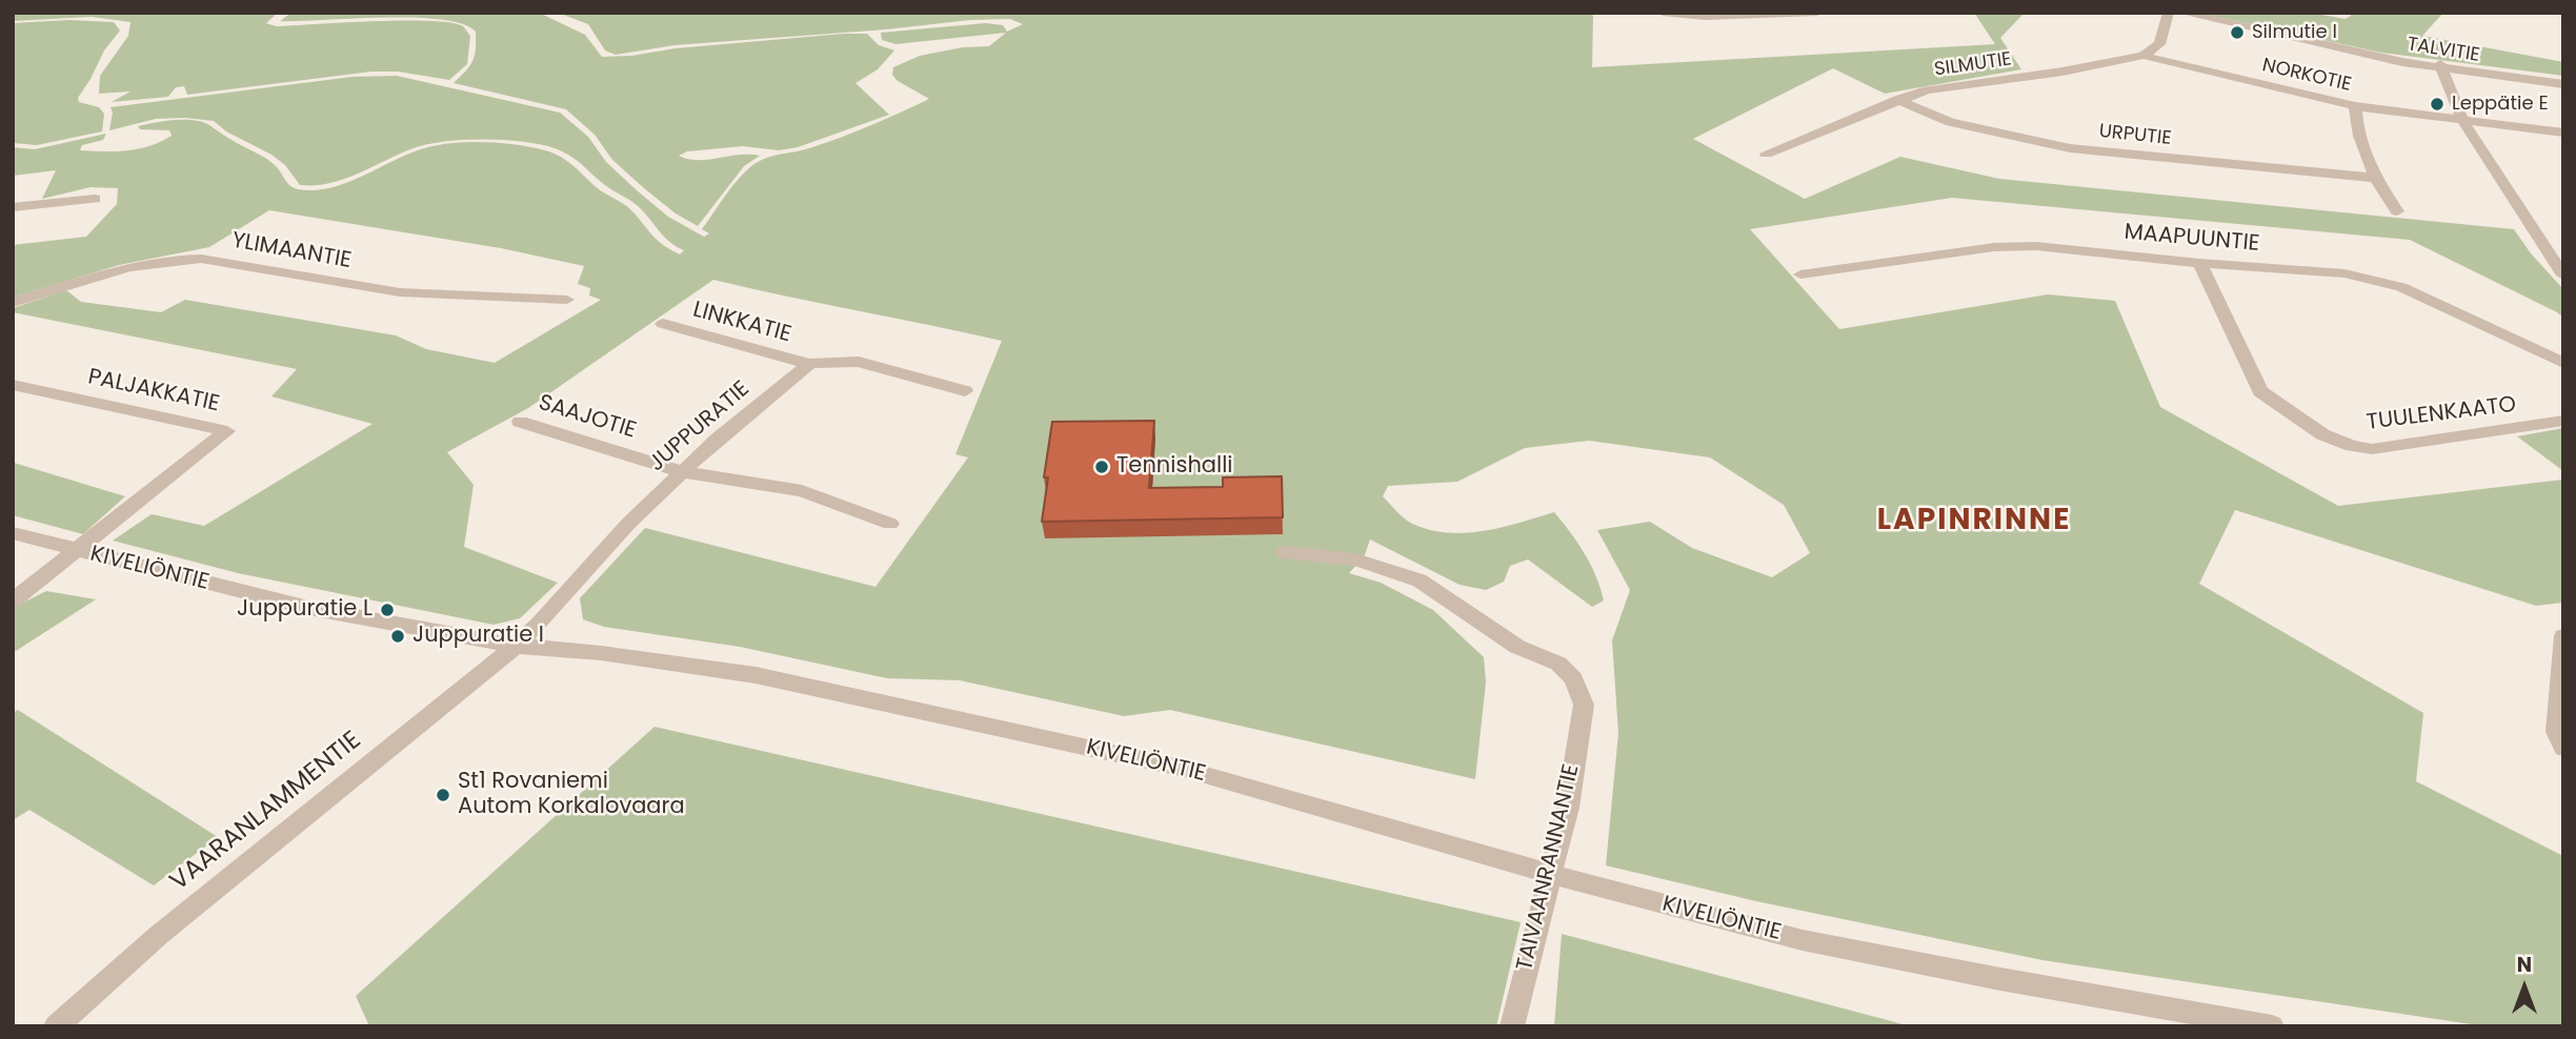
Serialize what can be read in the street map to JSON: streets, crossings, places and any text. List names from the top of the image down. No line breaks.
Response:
{"streets":{"street":["TALVITIE","SILMUTIE","NORKOTIE","URPUTIE","MAAPUUNTIE","YLIMAANTIE","LINKKATIE","PALJAKKATIE","TUULENKAATO","SAAJOTIE","JUPPURATIE","KIVELIÖNTIE","VAARANLAMMENTIE","TAIVAANRANNANTIE"]},"crossings":[["SILMUTIE","NORKOTIE"],["SILMUTIE","URPUTIE"],["MAAPUUNTIE","TUULENKAATO"],["LINKKATIE","JUPPURATIE"],["PALJAKKATIE","KIVELIÖNTIE"],["SAAJOTIE","JUPPURATIE"],["JUPPURATIE","KIVELIÖNTIE"],["JUPPURATIE","VAARANLAMMENTIE"],["KIVELIÖNTIE","VAARANLAMMENTIE"],["KIVELIÖNTIE","TAIVAANRANNANTIE"]],"districts":["LAPINRINNE"],"places":["Silmutie I","Leppätie E","Tennishalli","Juppuratie L","Juppuratie I","St1 Rovaniemi Autom Korkalovaara"],"north":"top"}
